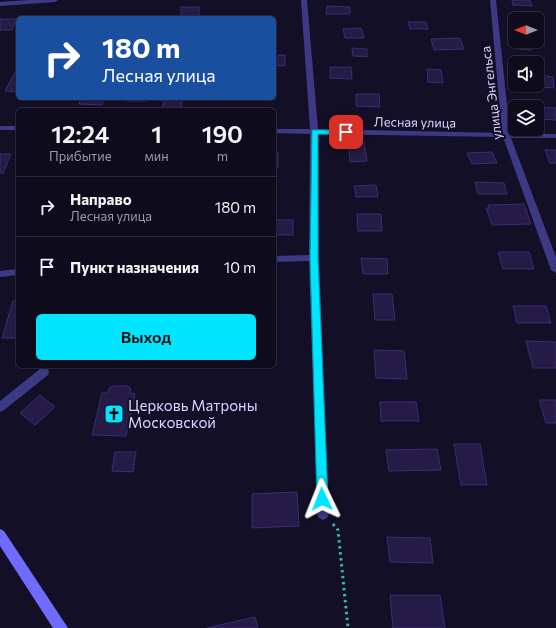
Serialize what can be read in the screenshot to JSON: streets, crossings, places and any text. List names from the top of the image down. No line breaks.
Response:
{"streets":{"street":["улица Энгельса","Лесная улица"]},"crossings":[["улица Энгельса","Лесная улица"]],"places":{"church":["Церковь Матроны Московской"]},"north":"left","page":{"turn":["180 m","Лесная улица"],"eta":["12:24","Прибытие","1","мин","190","m"],"list":[{"name":"Направо","note":"Лесная улица","value":"180 m"},{"name":"Пункт назначения","value":"10 m"}],"buttons":"Выход"}}
